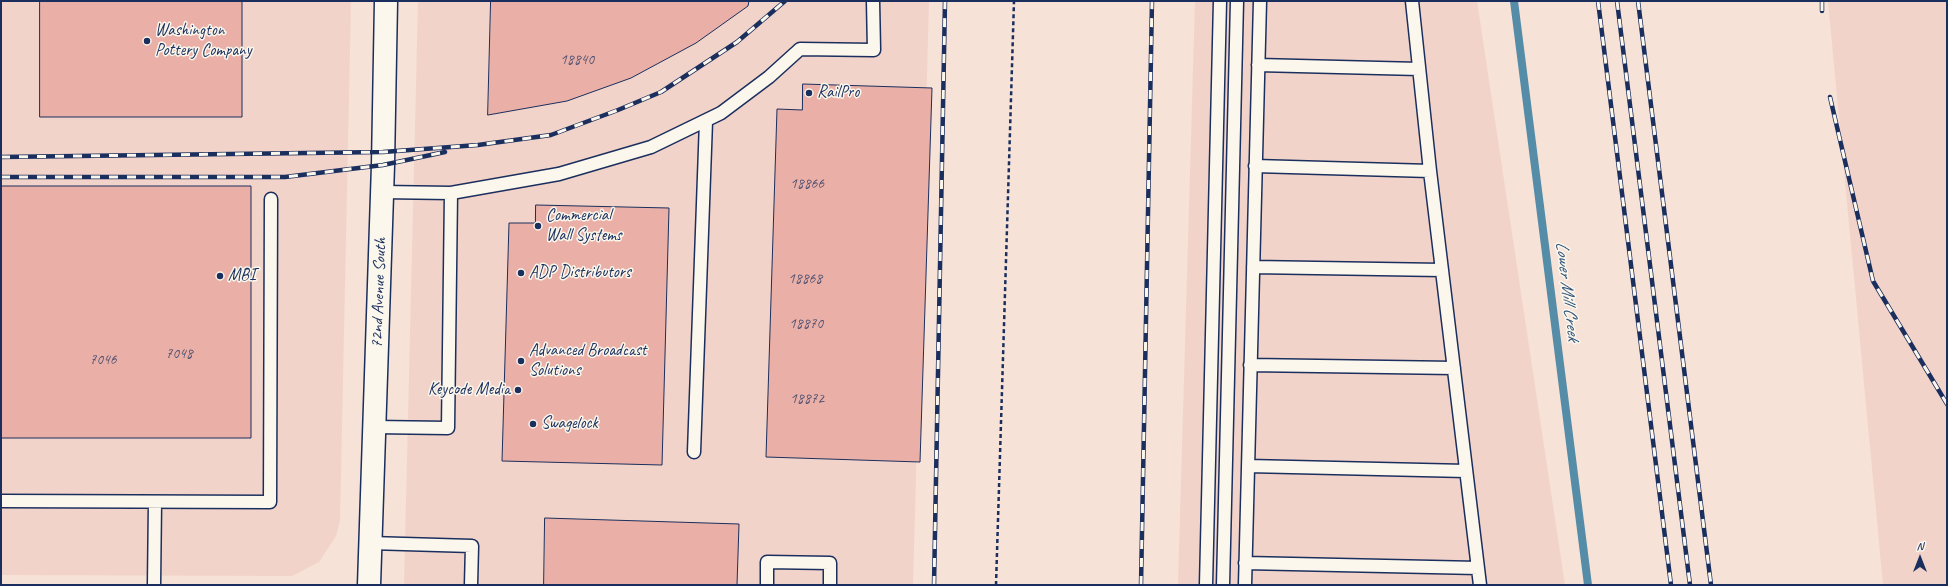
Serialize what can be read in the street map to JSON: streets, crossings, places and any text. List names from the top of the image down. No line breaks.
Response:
{"streets":{"street":["72nd Avenue South"]},"water":["Lower Mill Creek"],"places":["Washington Pottery Company","RailPro","Commercial Wall Systems","ADP Distributors","MBI","Advanced Broadcast Solutions","Keycode Media","Swagelock"],"house_numbers":["18840","18866","18868","18870","7048","7046","18872"],"north":"top"}
